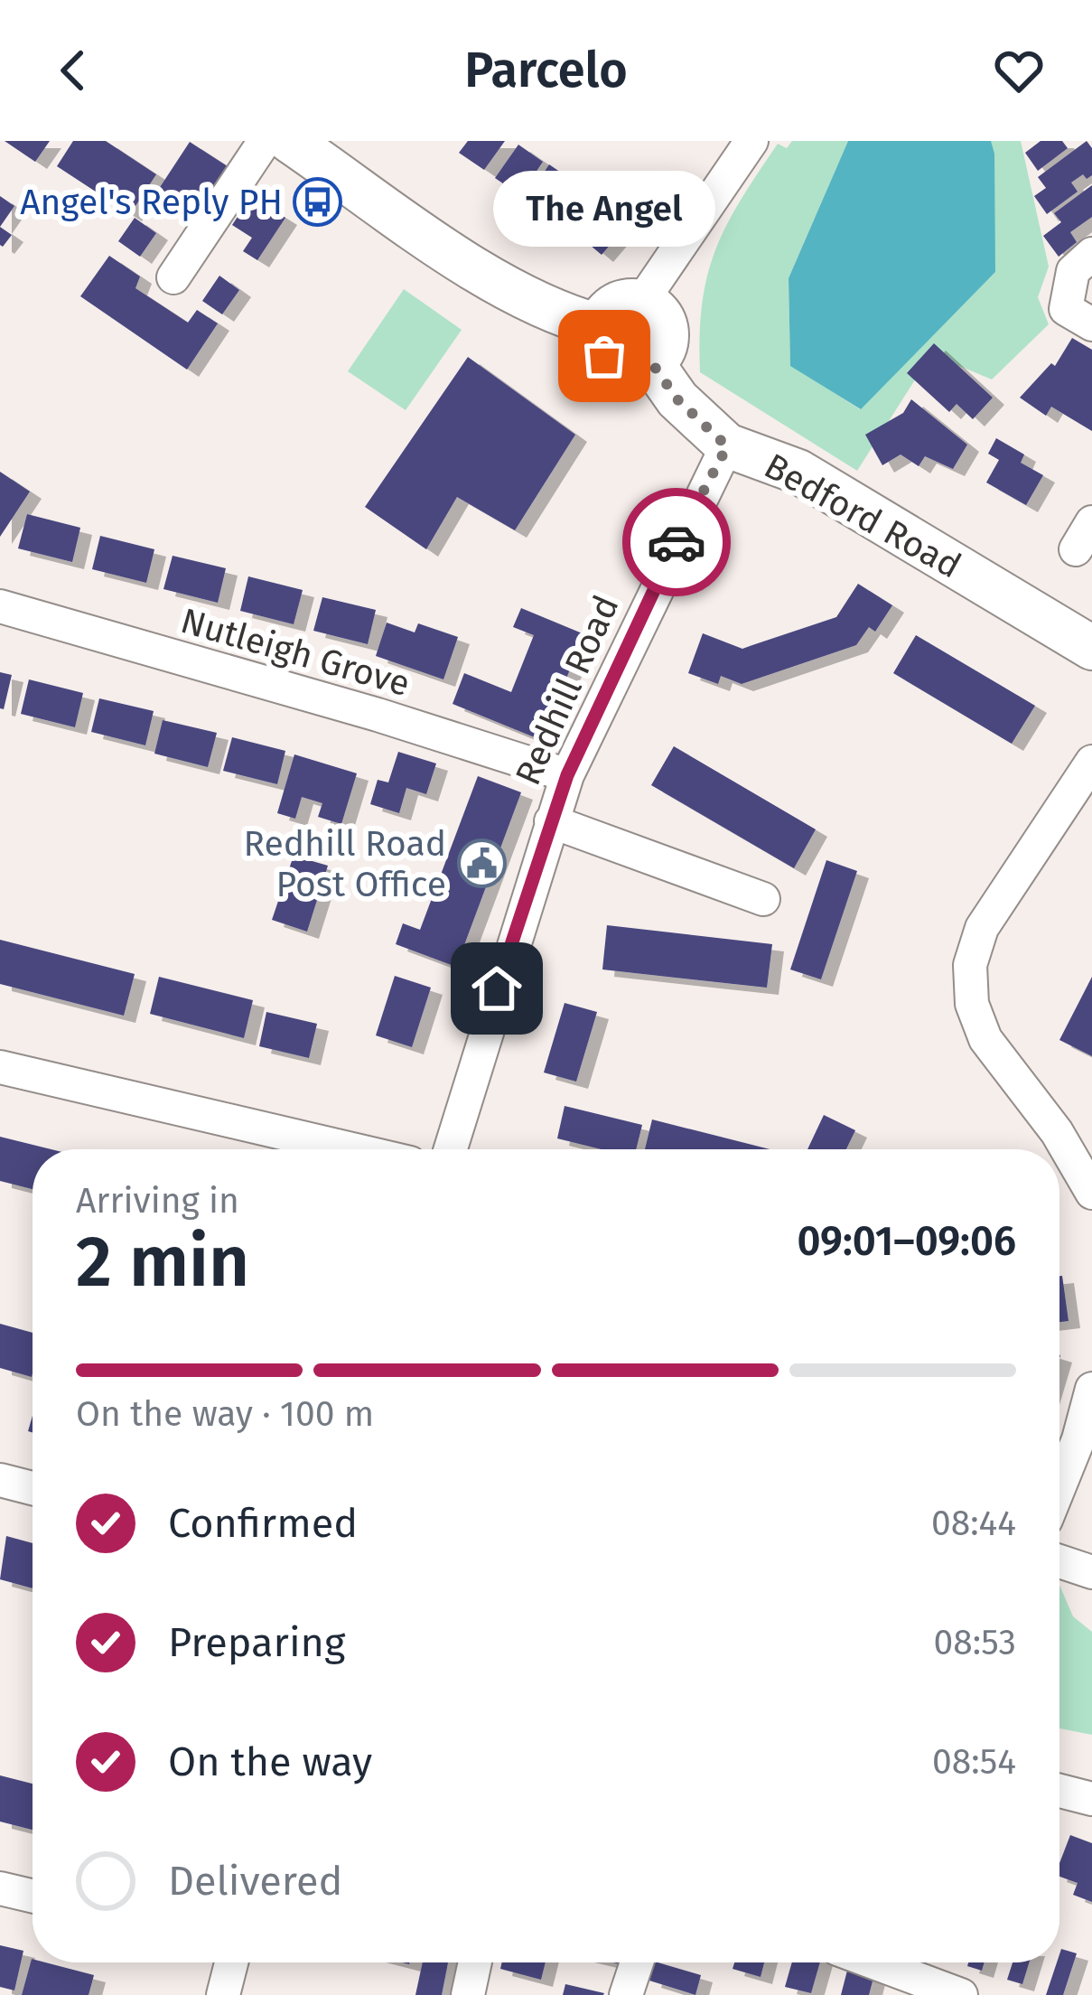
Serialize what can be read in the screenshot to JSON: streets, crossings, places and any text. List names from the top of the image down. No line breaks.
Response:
{"streets":{"main road":["Bedford Road"],"street":["Nutleigh Grove","Redhill Road"]},"crossings":[["Bedford Road","Redhill Road"],["Nutleigh Grove","Redhill Road"]],"places":{"bus stop":["Angel's Reply PH"],"other":["The Angel"],"public building":["Redhill Road Post Office"]},"page":{"header":"Parcelo","bubble":"The Angel","heading":["2 min","Arriving in","09:01–09:06"],"bar":"On the way · 100 m","list":[["Confirmed","08:44"],["Preparing","08:53"],["On the way","08:54"],"Delivered"]}}
